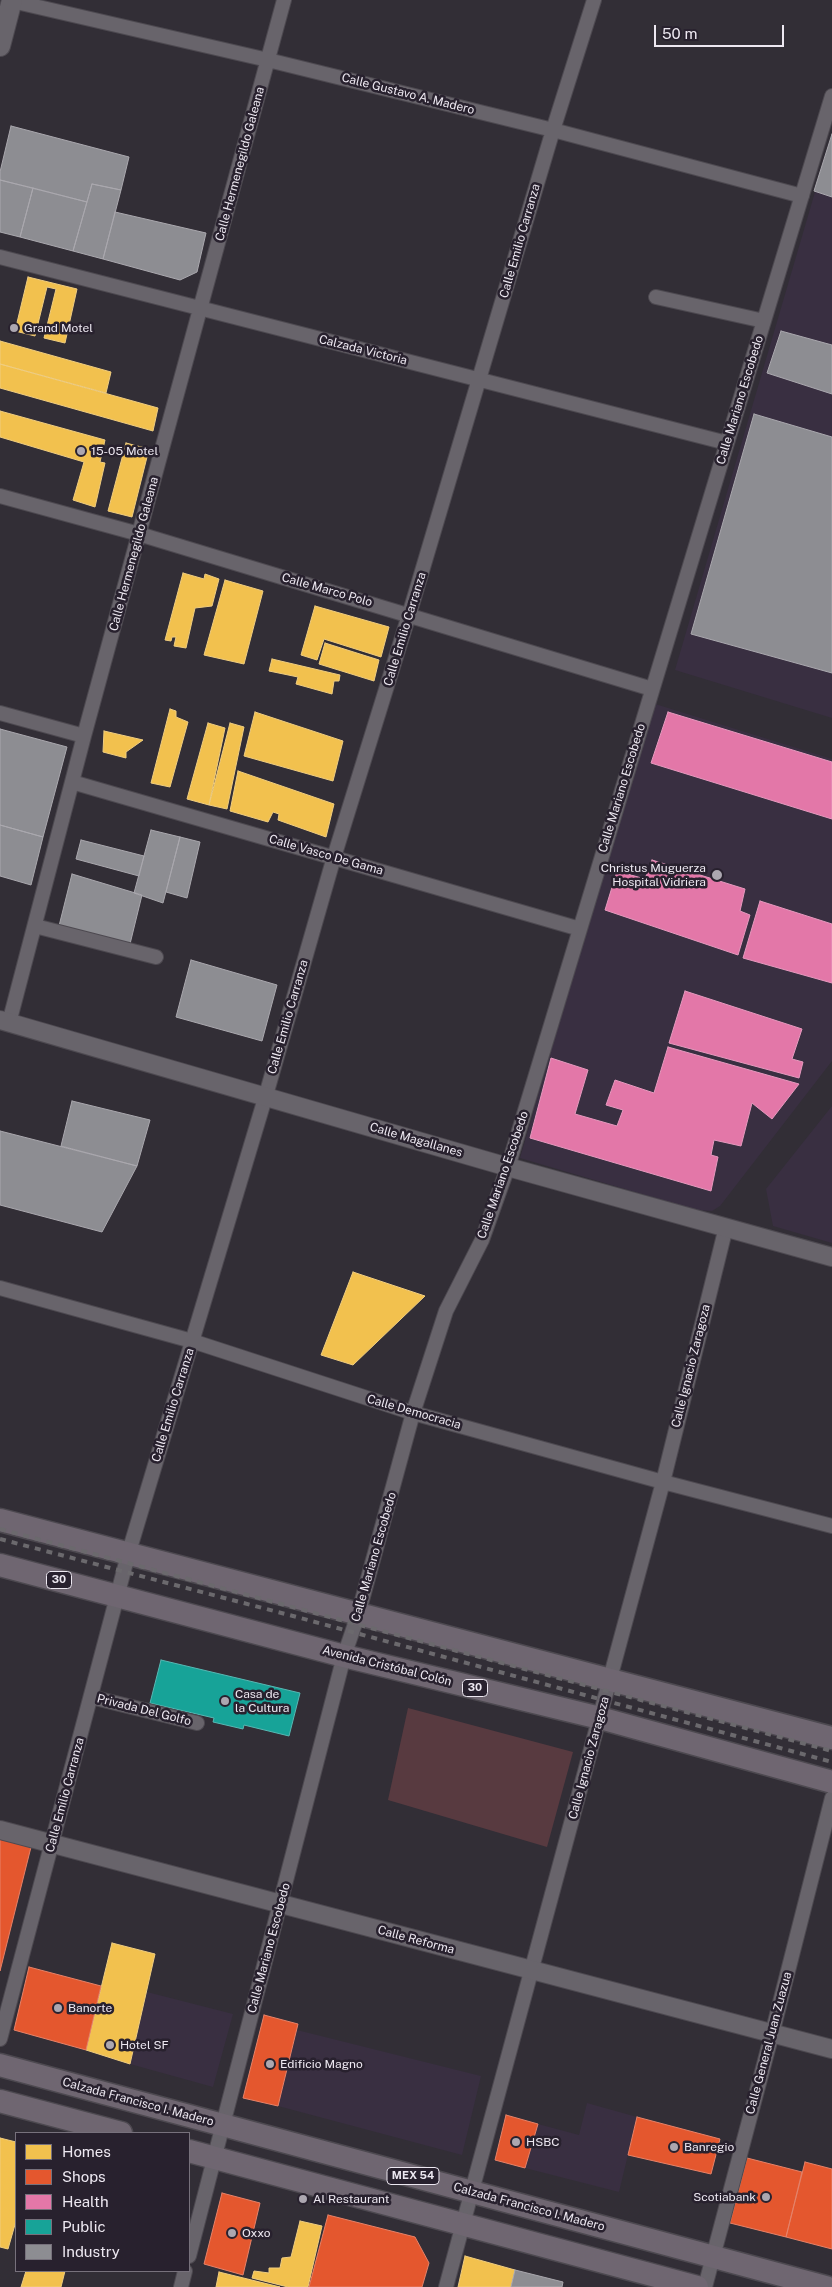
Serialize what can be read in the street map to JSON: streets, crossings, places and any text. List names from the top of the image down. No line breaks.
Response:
{"streets":{"main road":["30","Avenida Cristóbal Colón","Calzada Francisco I. Madero","MEX 54"],"street":["Calle Gustavo A. Madero","Calle Hermenegildo Galeana","Calle Emilio Carranza","Calzada Victoria","Calle Mariano Escobedo","Calle Marco Polo","Calle Vasco De Gama","Calle Magallanes","Calle Ignacio Zaragoza","Calle Democracia","Privada Del Golfo","Calle Reforma","Calle General Juan Zuazua"]},"crossings":[["Calle Gustavo A. Madero","Calle Hermenegildo Galeana"],["Calle Gustavo A. Madero","Calle Emilio Carranza"],["Calle Gustavo A. Madero","Calle Mariano Escobedo"],["Calle Hermenegildo Galeana","Calzada Victoria"],["Calle Hermenegildo Galeana","Calle Marco Polo"],["Calle Hermenegildo Galeana","Calle Vasco De Gama"],["Calle Hermenegildo Galeana","Calle Magallanes"],["Calle Emilio Carranza","Calzada Victoria"],["Calle Emilio Carranza","Calle Marco Polo"],["Calle Emilio Carranza","Calle Vasco De Gama"],["Calle Emilio Carranza","Calle Magallanes"],["Calle Emilio Carranza","Calle Democracia"],["Calle Emilio Carranza","Avenida Cristóbal Colón"],["Calle Emilio Carranza","Privada Del Golfo"],["Calle Emilio Carranza","Calle Reforma"],["Calzada Victoria","Calle Mariano Escobedo"],["Calle Mariano Escobedo","Calle Marco Polo"],["Calle Mariano Escobedo","Calle Vasco De Gama"],["Calle Mariano Escobedo","Calle Magallanes"],["Calle Mariano Escobedo","Calle Democracia"],["Calle Mariano Escobedo","Avenida Cristóbal Colón"],["Calle Mariano Escobedo","Calle Reforma"],["Calle Mariano Escobedo","Calzada Francisco I. Madero"],["Calle Magallanes","Calle Ignacio Zaragoza"],["Calle Ignacio Zaragoza","Calle Democracia"],["Calle Ignacio Zaragoza","Avenida Cristóbal Colón"],["Calle Ignacio Zaragoza","Calle Reforma"],["Calle Ignacio Zaragoza","Calzada Francisco I. Madero"],["Calle Reforma","Calle General Juan Zuazua"],["Calle General Juan Zuazua","Calzada Francisco I. Madero"]],"places":["Grand Motel","15-05 Motel","Christus Muguerza Hospital Vidriera","Casa de la Cultura","Banorte","Hotel SF","Edificio Magno","HSBC","Banregio","Scotiabank","Al Restaurant","Oxxo"],"legend":["Homes","Shops","Health","Public","Industry"],"scale_bar":"50 m"}
